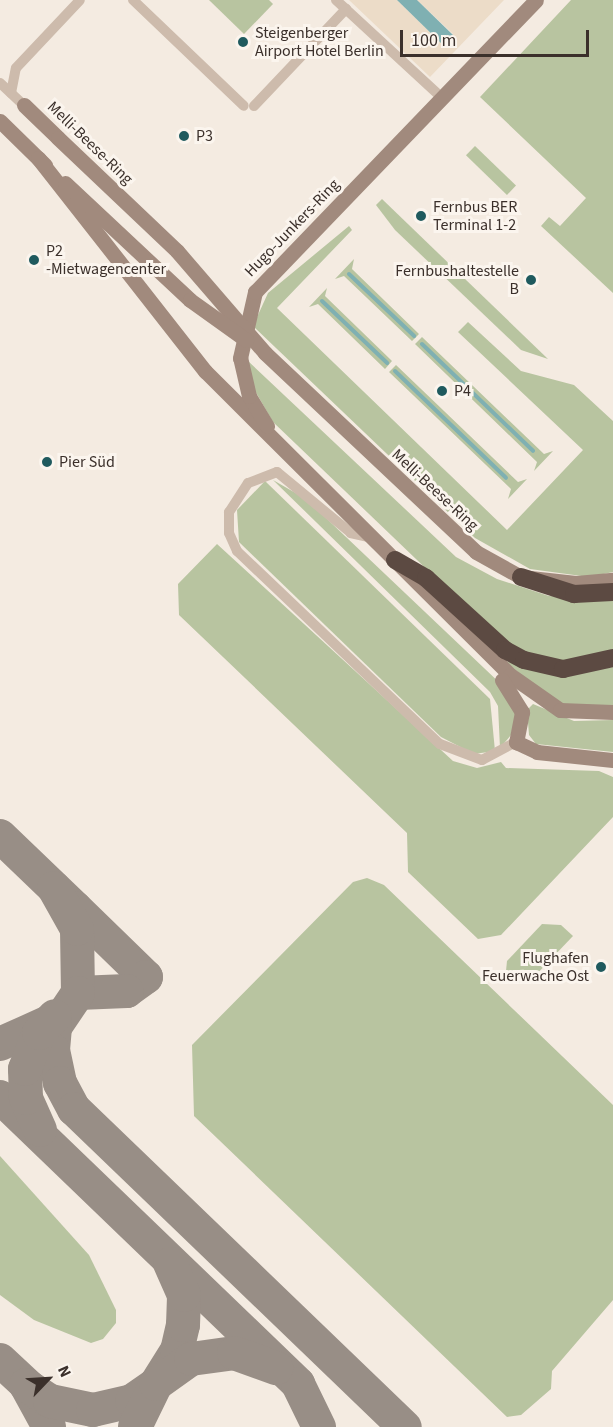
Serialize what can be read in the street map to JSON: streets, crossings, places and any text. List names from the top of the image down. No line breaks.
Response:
{"streets":{"street":["Melli-Beese-Ring","Hugo-Junkers-Ring"]},"crossings":[["Melli-Beese-Ring","Hugo-Junkers-Ring"]],"places":["Steigenberger Airport Hotel Berlin","P3","Fernbus BER Terminal 1-2","P2 -Mietwagencenter","Fernbushaltestelle B","P4","Pier Süd","Flughafen Feuerwache Ost"],"scale_bar":"100 m","north":"top right"}
